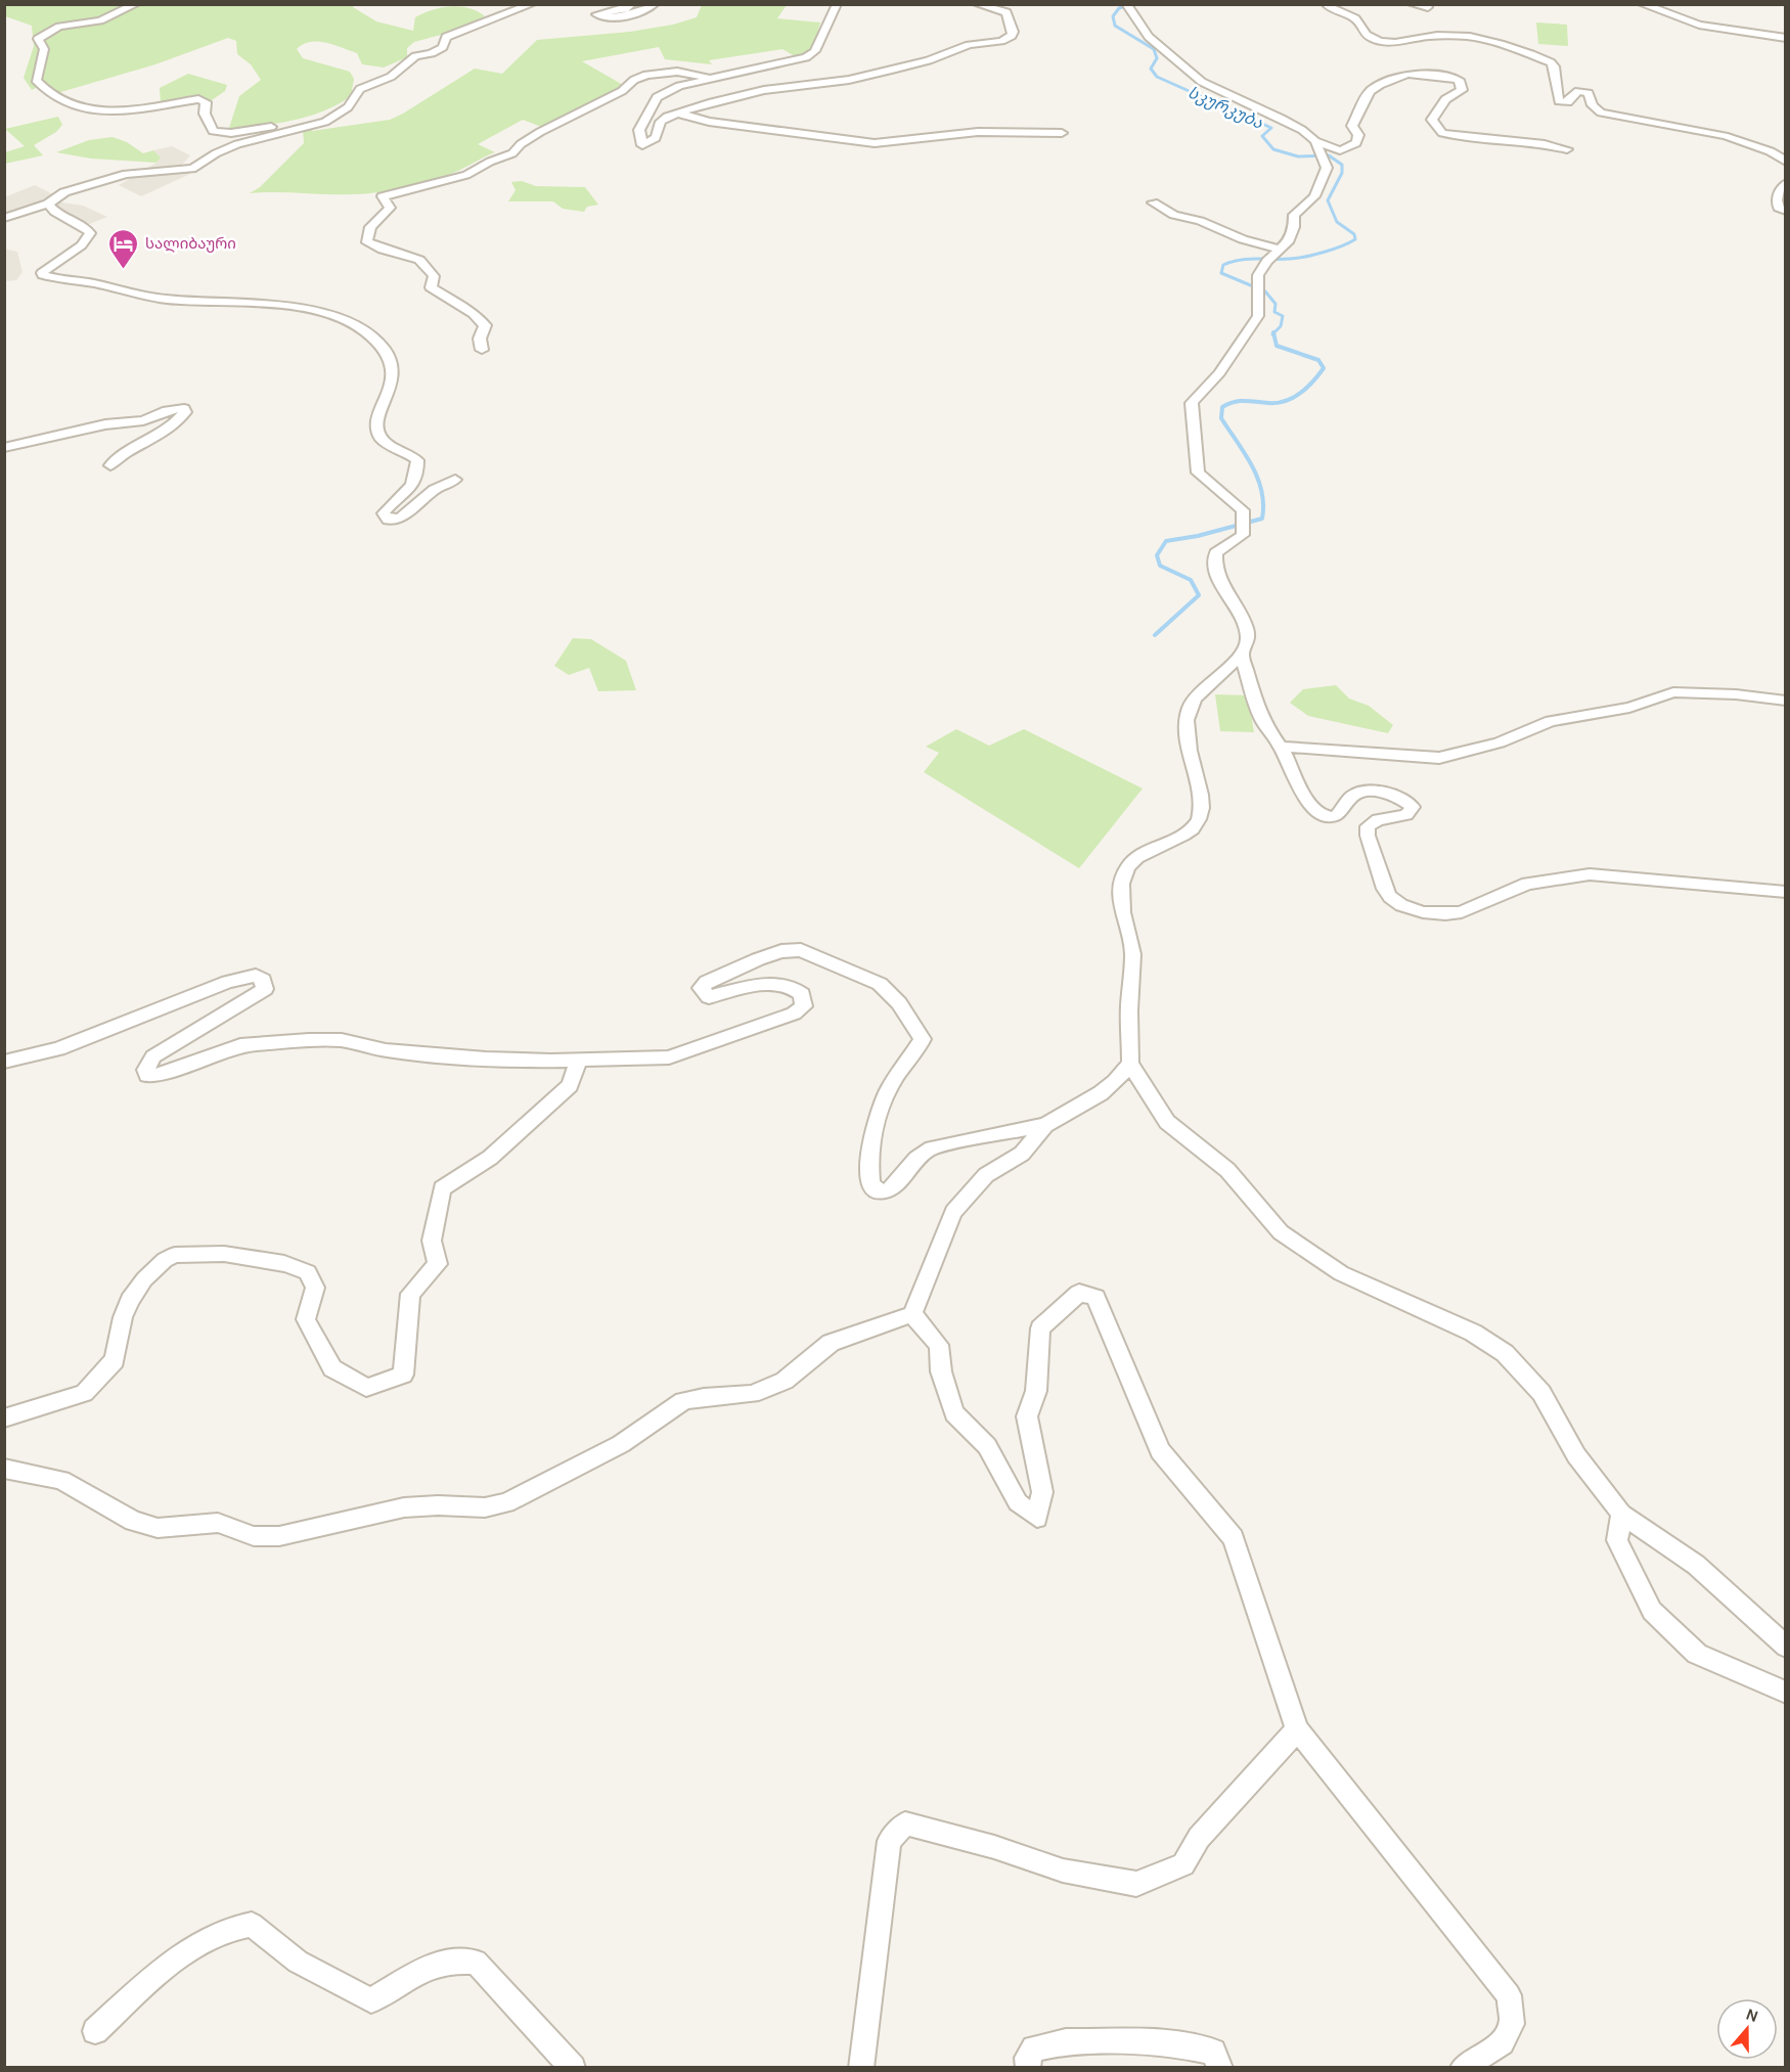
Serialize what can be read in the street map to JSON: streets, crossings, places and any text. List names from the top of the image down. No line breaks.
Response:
{"water":["სკურკუბა"],"places":{"hotel":["სალიბაური"]},"north":"top"}
